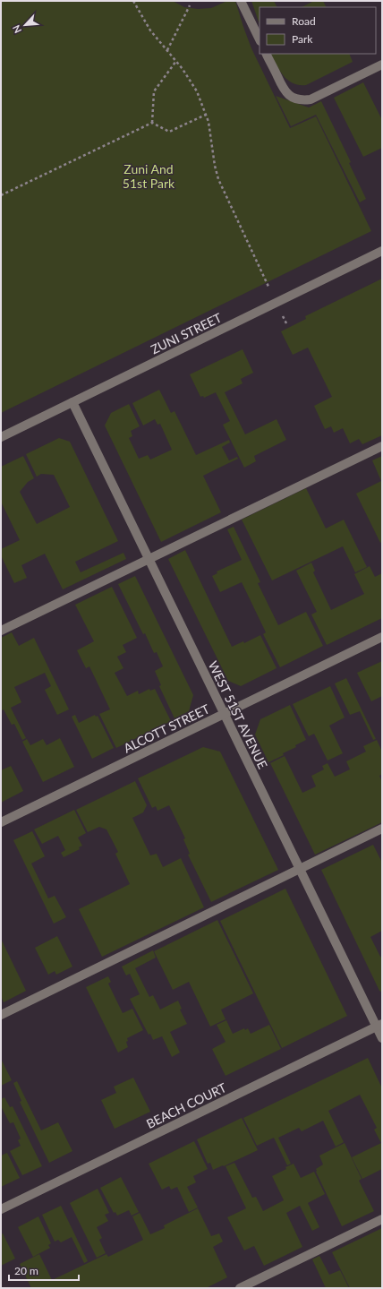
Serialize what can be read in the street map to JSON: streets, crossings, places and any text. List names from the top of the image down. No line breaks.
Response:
{"streets":{"street":["ZUNI STREET","WEST 51ST AVENUE","ALCOTT STREET","BEACH COURT"]},"crossings":[["ZUNI STREET","WEST 51ST AVENUE"],["WEST 51ST AVENUE","ALCOTT STREET"],["WEST 51ST AVENUE","BEACH COURT"]],"parks":["Zuni And 51st Park"],"legend":["Road","Park"],"scale_bar":"20 m","north":"bottom left"}
